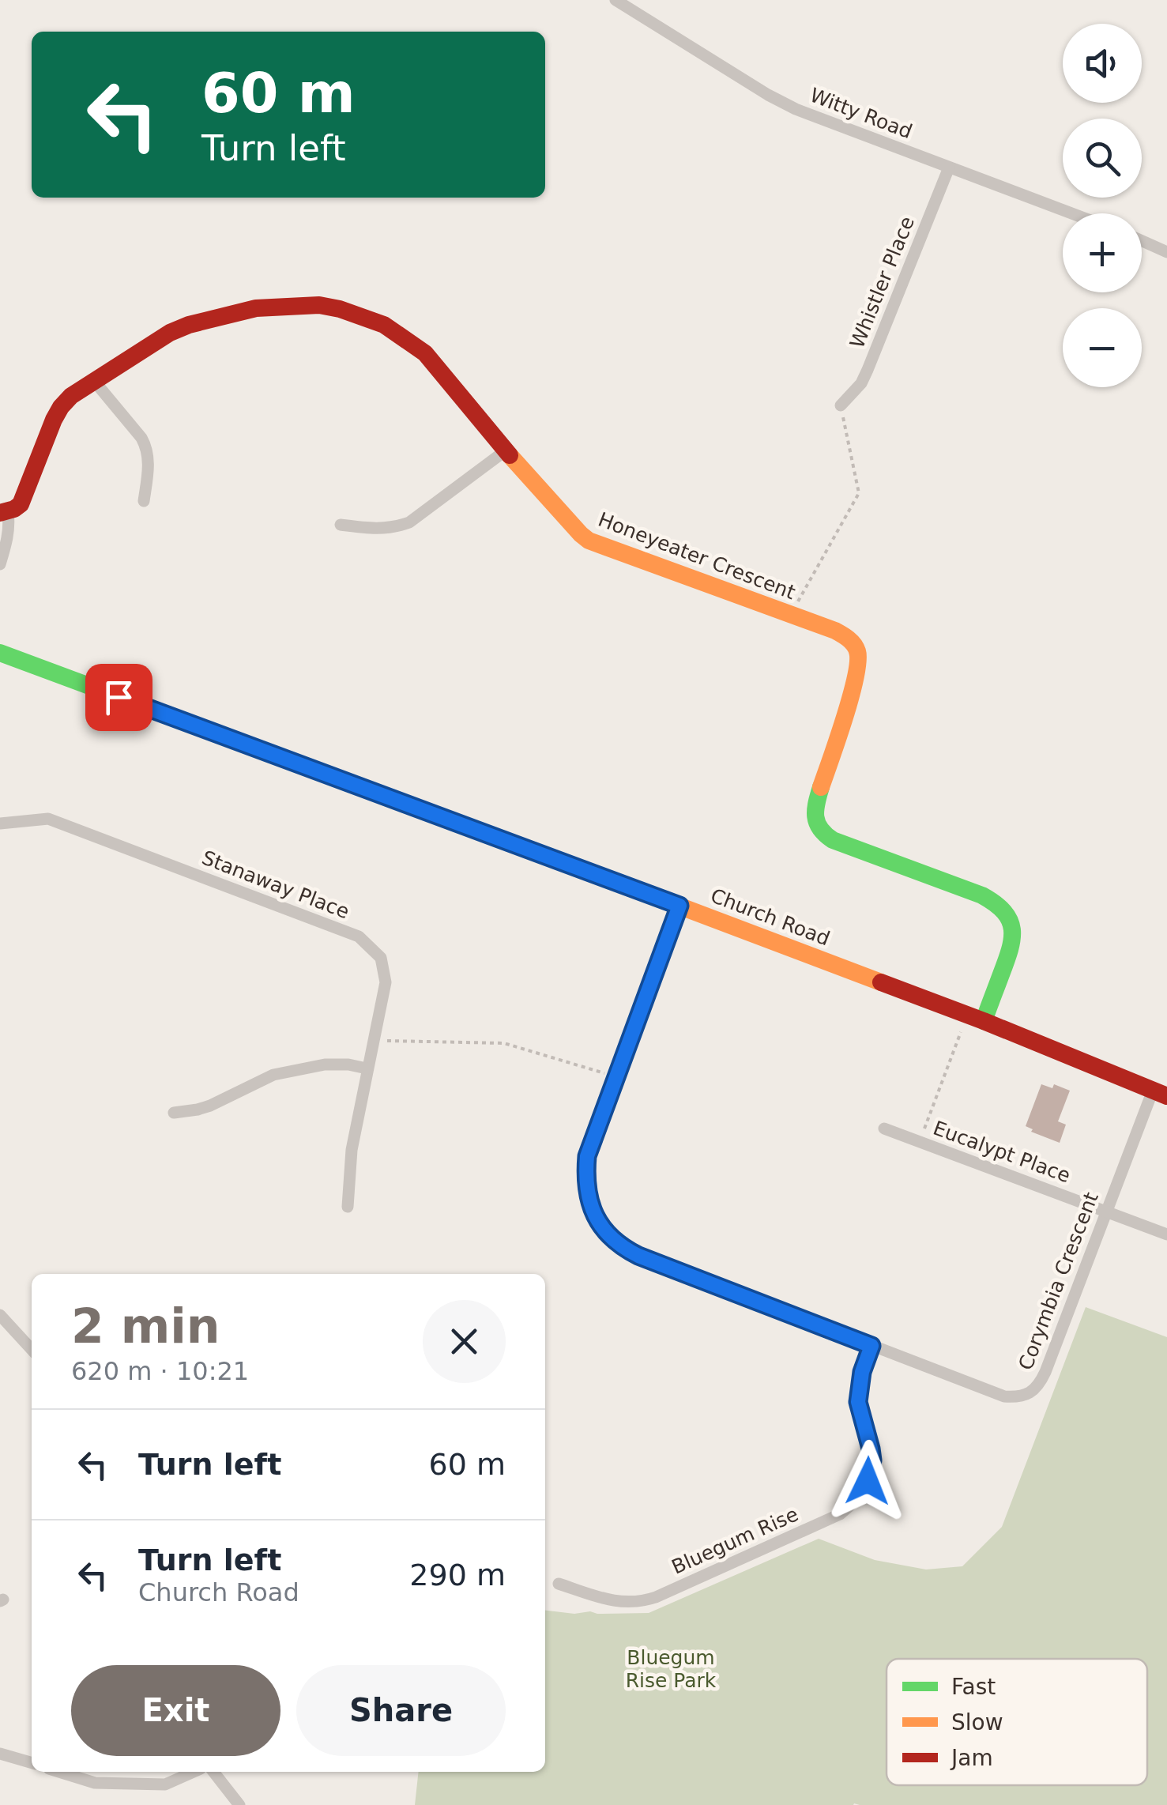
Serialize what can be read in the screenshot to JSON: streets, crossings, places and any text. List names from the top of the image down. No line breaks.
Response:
{"streets":{"street":["Witty Road","Whistler Place","Honeyeater Crescent","Stanaway Place","Church Road","Eucalypt Place","Corymbia Crescent","Bluegum Rise"]},"crossings":[["Witty Road","Whistler Place"],["Honeyeater Crescent","Church Road"],["Church Road","Corymbia Crescent"],["Eucalypt Place","Corymbia Crescent"],["Corymbia Crescent","Bluegum Rise"]],"parks":["Bluegum Rise Park"],"legend":["Fast","Slow","Jam"],"page":{"map_buttons":["+","−"],"turn":["60 m","Turn left"],"heading":["2 min","620 m · 10:21"],"list":[{"name":"Turn left","value":"60 m"},{"name":"Turn left","note":"Church Road","value":"290 m"}],"buttons":["Exit","Share"]}}
